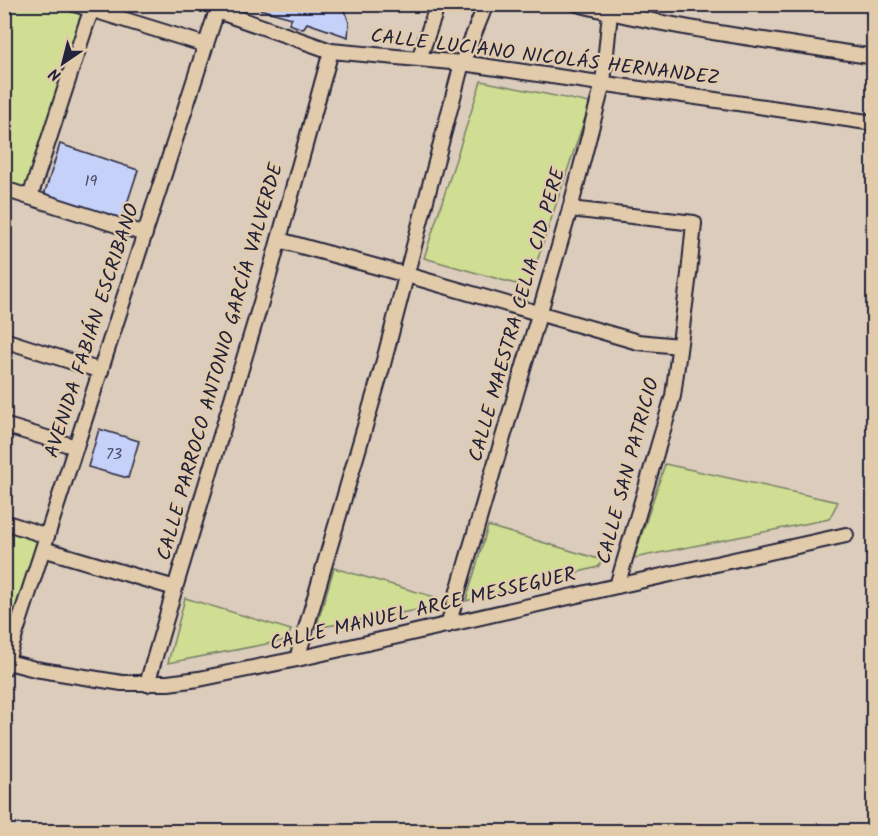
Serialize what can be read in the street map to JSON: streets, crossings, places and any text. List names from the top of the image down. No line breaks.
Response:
{"streets":{"street":["CALLE LUCIANO NICOLÁS HERNANDEZ","CALLE MAESTRA CELIA CID PERE","AVENIDA FABIÁN ESCRIBANO","CALLE PARROCO ANTONIO GARCÍA VALVERDE","CALLE SAN PATRICIO","CALLE MANUEL ARCE MESSEGUER"]},"crossings":[["CALLE LUCIANO NICOLÁS HERNANDEZ","CALLE MAESTRA CELIA CID PERE"],["CALLE LUCIANO NICOLÁS HERNANDEZ","AVENIDA FABIÁN ESCRIBANO"],["CALLE LUCIANO NICOLÁS HERNANDEZ","CALLE PARROCO ANTONIO GARCÍA VALVERDE"],["CALLE MAESTRA CELIA CID PERE","CALLE SAN PATRICIO"],["CALLE MAESTRA CELIA CID PERE","CALLE MANUEL ARCE MESSEGUER"],["AVENIDA FABIÁN ESCRIBANO","CALLE MANUEL ARCE MESSEGUER"],["CALLE PARROCO ANTONIO GARCÍA VALVERDE","CALLE MANUEL ARCE MESSEGUER"],["CALLE SAN PATRICIO","CALLE MANUEL ARCE MESSEGUER"]],"house_numbers":["19","73"],"north":"bottom left"}
